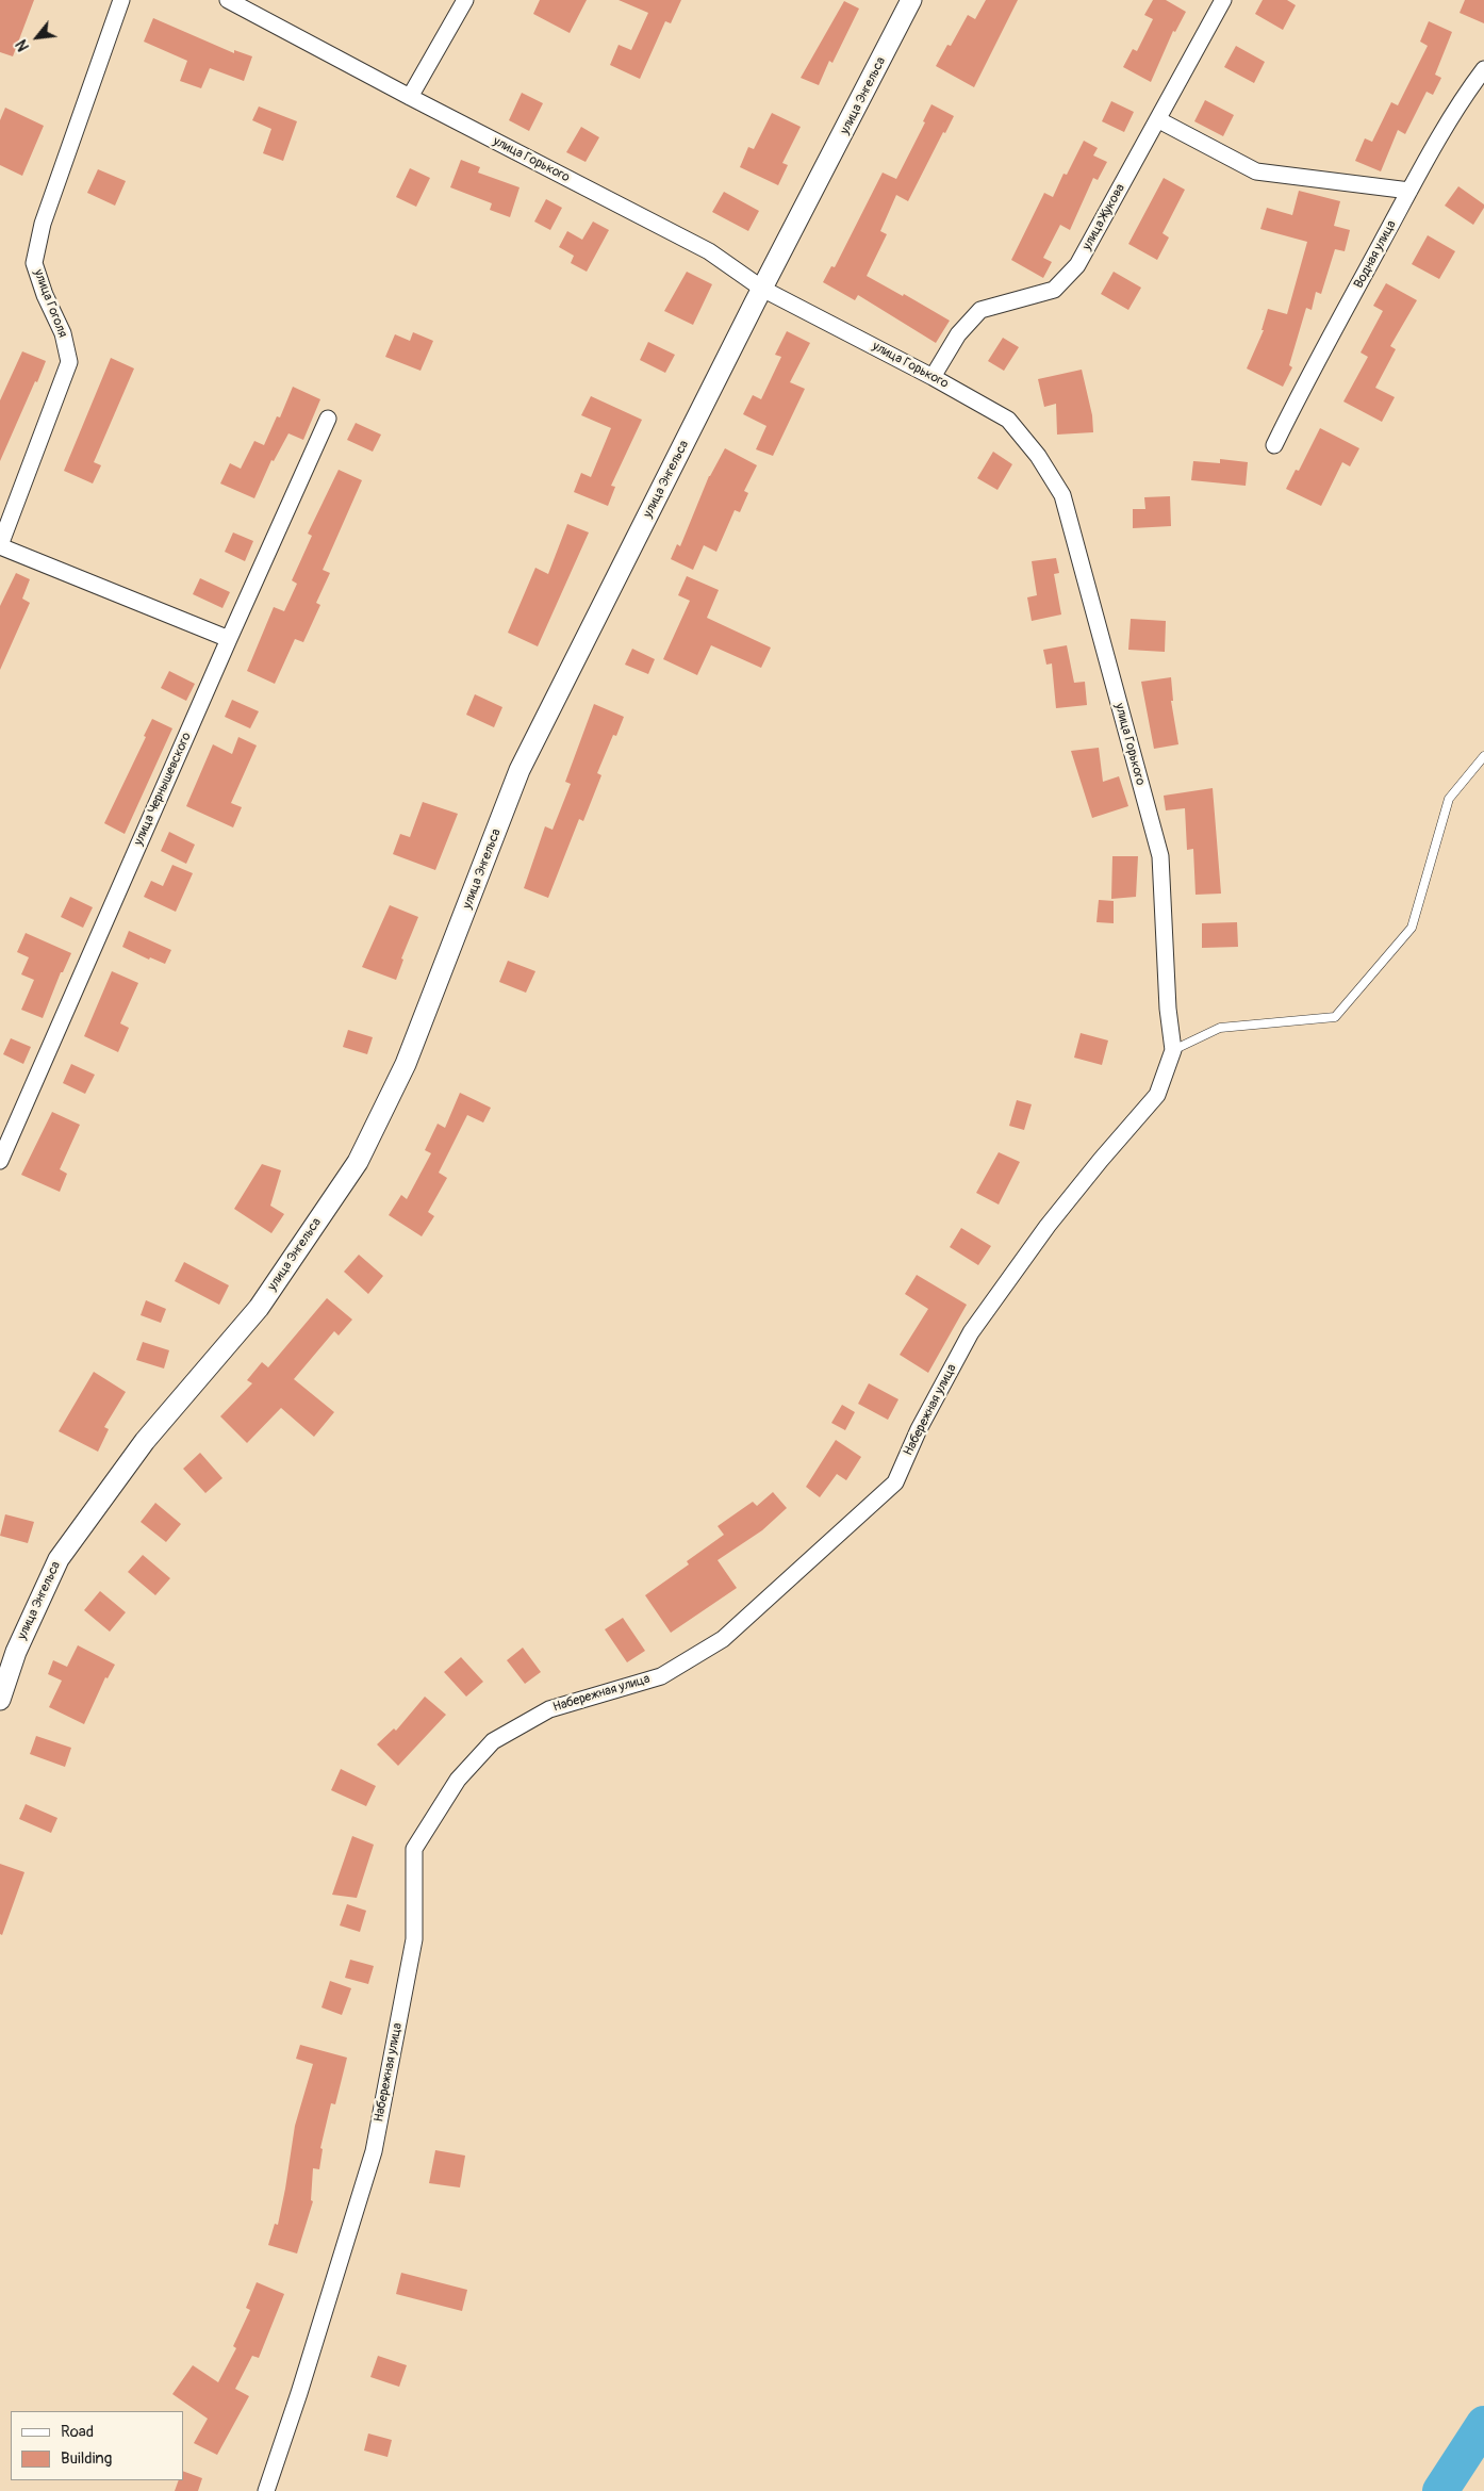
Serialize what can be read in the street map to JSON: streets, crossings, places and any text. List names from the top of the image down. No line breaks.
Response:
{"streets":{"street":["улица Энгельса","улица Горького","улица Жукова","Водная улица","улица Гоголя","улица Чернышевского","Набережная улица"]},"crossings":[["улица Энгельса","улица Горького"],["улица Горького","улица Жукова"],["улица Горького","Набережная улица"]],"legend":["Road","Building"],"north":"bottom left"}
